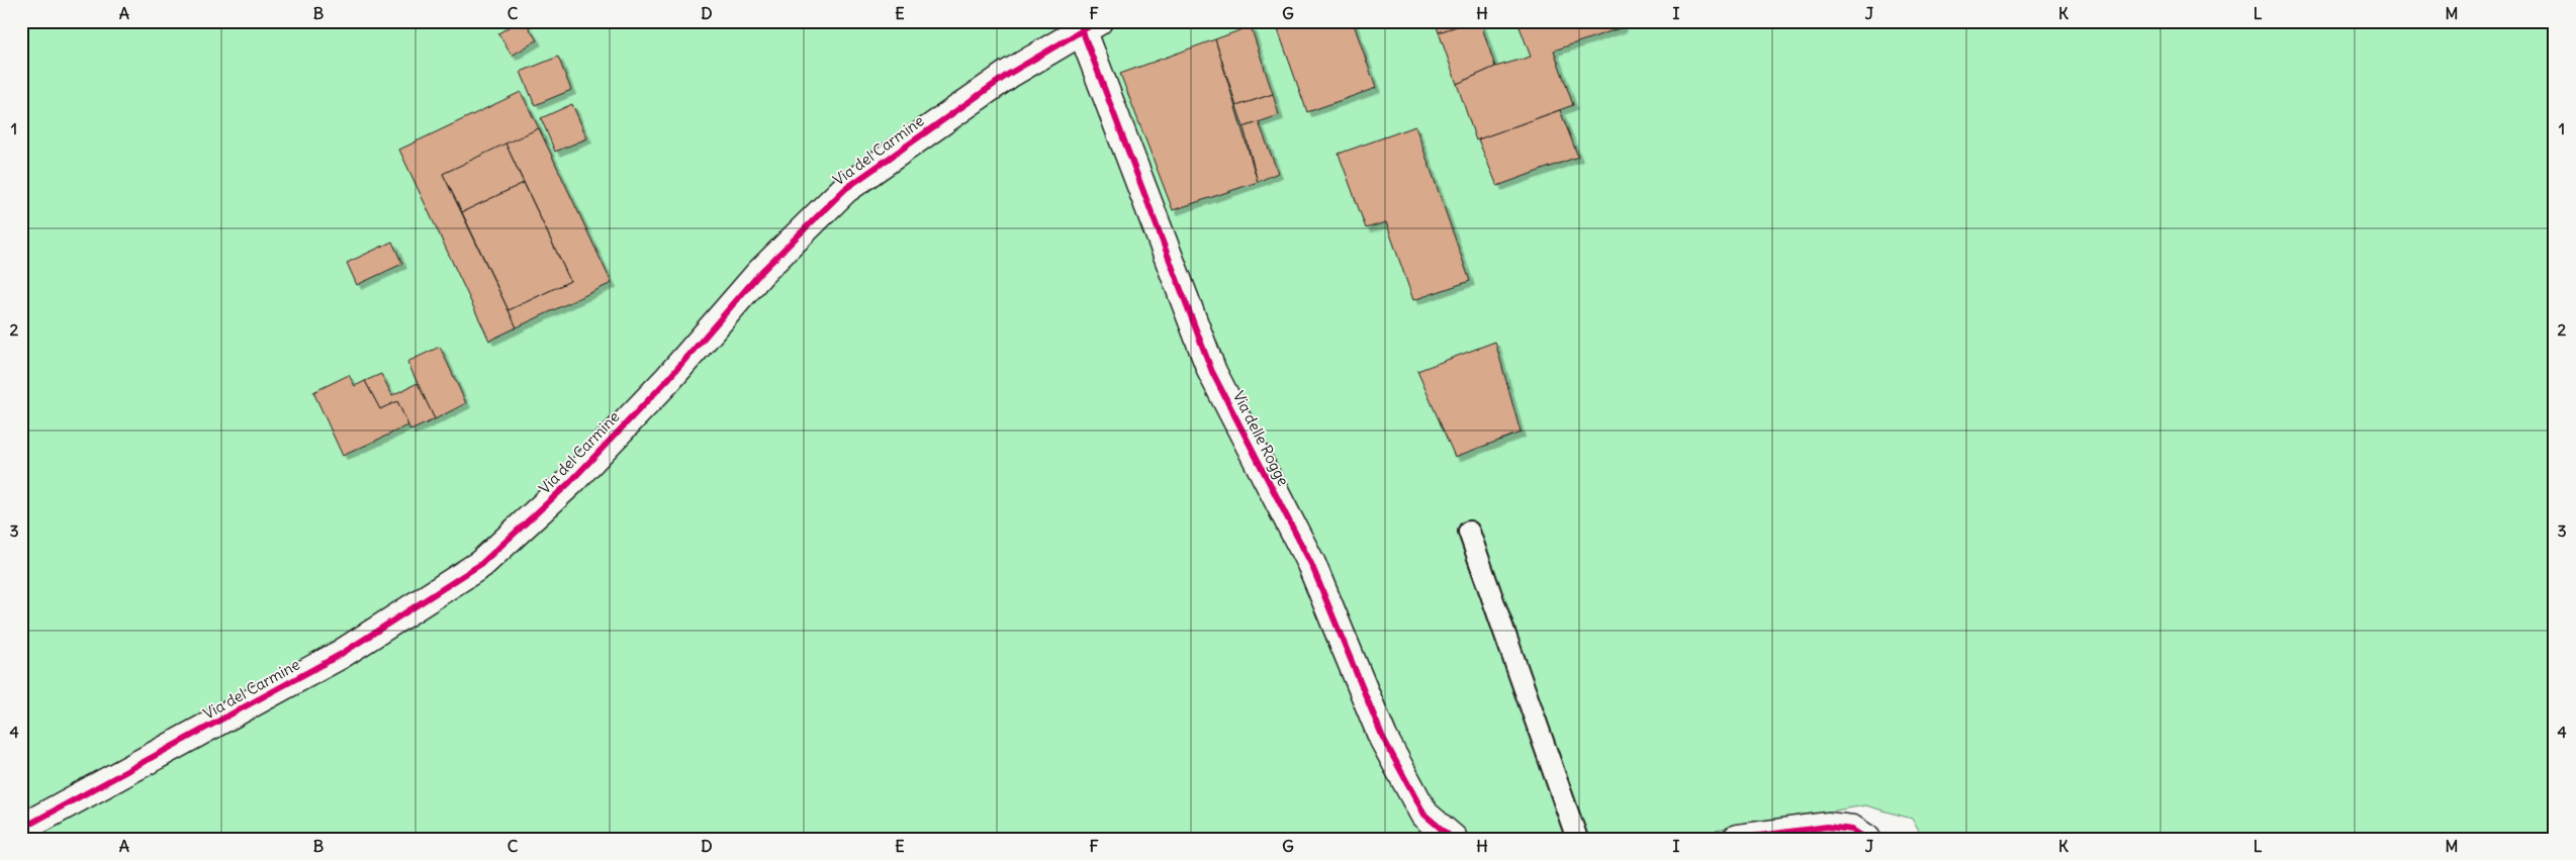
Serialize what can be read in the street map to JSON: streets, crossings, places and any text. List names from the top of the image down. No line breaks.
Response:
{"streets":{"street":["Via del Carmine","Via delle Rogge"]},"crossings":[["Via del Carmine","Via delle Rogge"]],"grid":{"columns":["A","B","C","D","E","F","G","H","I","J","K","L","M"],"rows":["1","2","3","4"]}}
